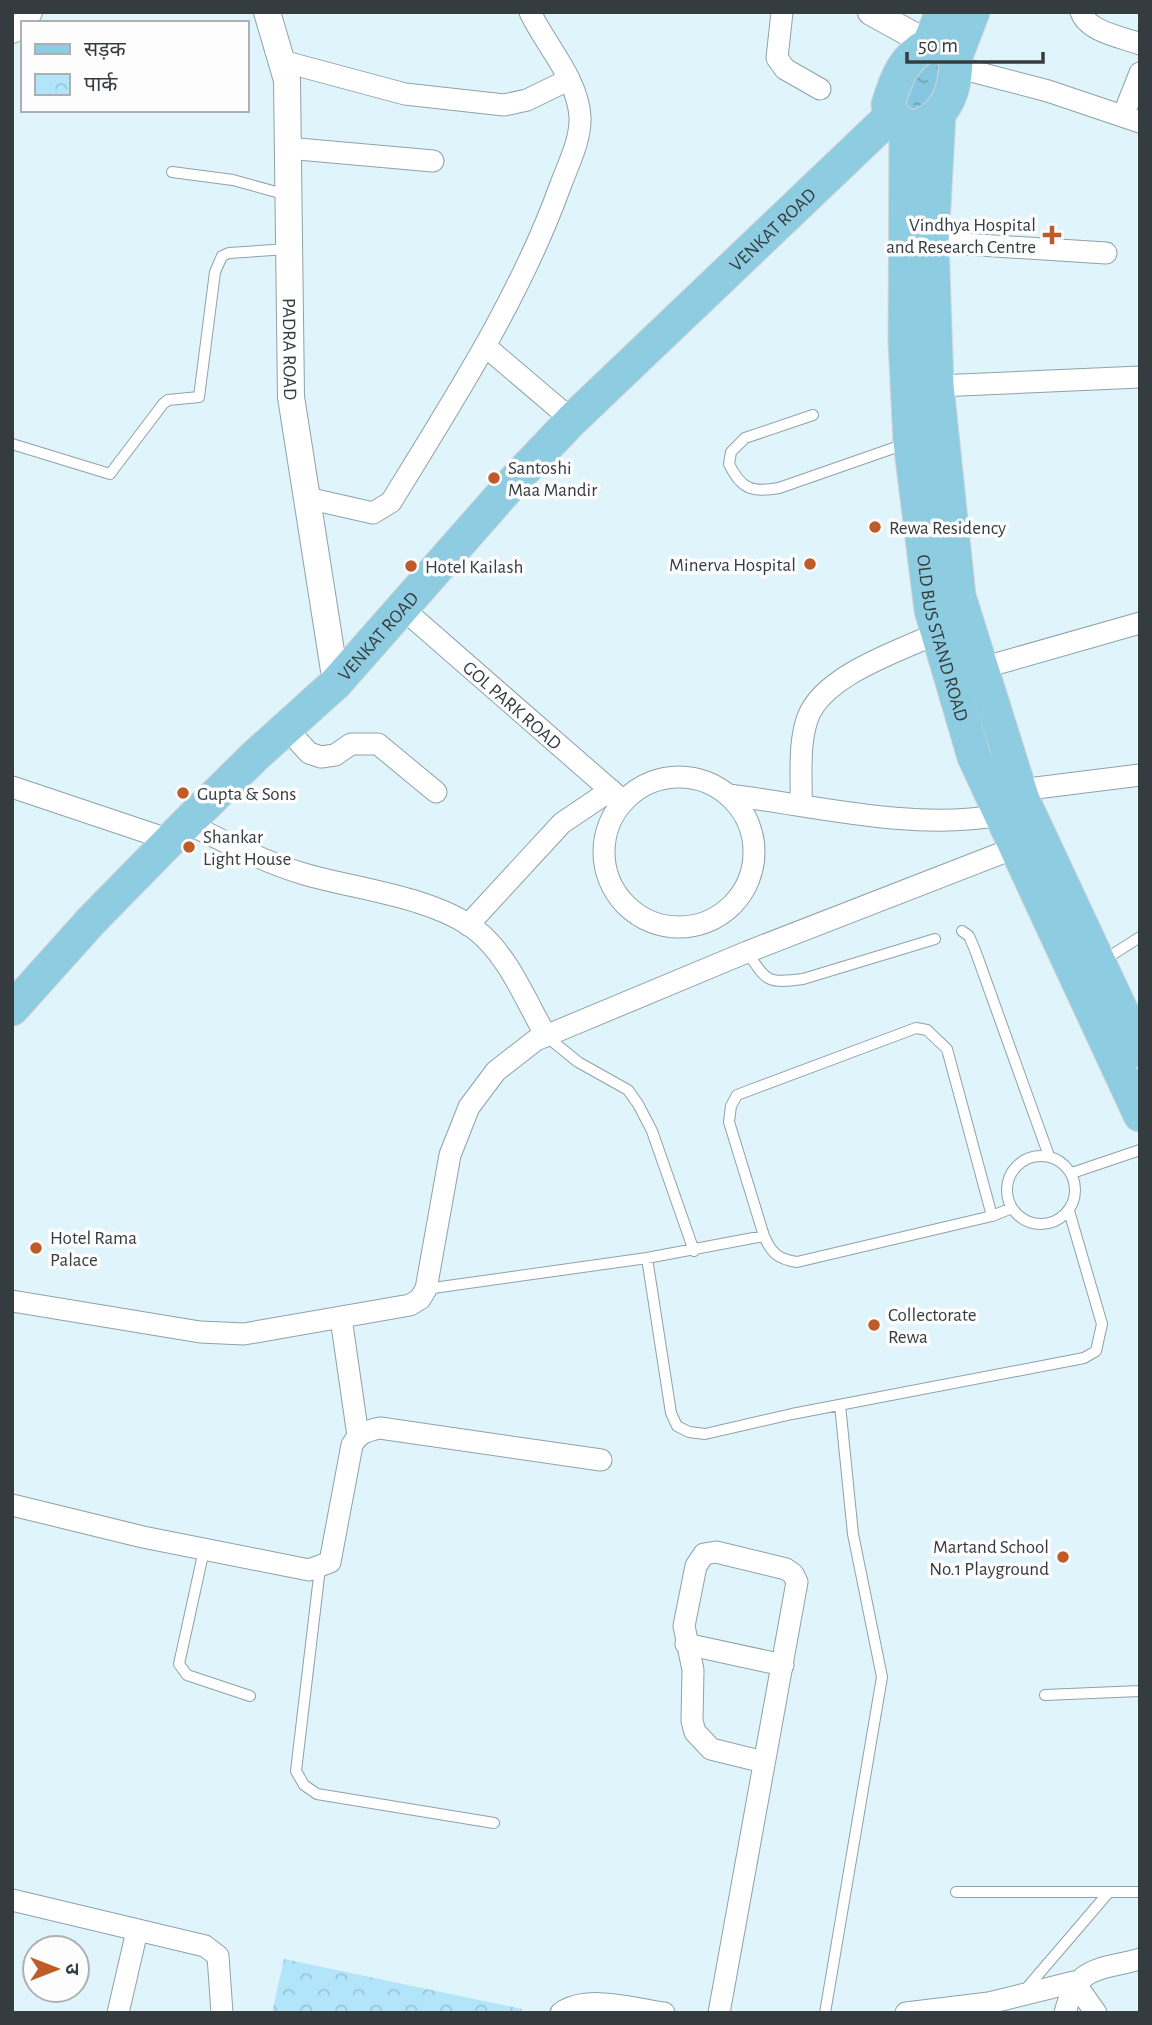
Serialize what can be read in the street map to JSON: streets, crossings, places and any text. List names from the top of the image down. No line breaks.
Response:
{"streets":{"main road":["VENKAT ROAD","OLD BUS STAND ROAD"],"street":["PADRA ROAD","GOL PARK ROAD"]},"crossings":[["VENKAT ROAD","PADRA ROAD"],["VENKAT ROAD","OLD BUS STAND ROAD"],["VENKAT ROAD","GOL PARK ROAD"]],"places":{"health":["Vindhya Hospital and Research Centre"],"other":["Santoshi Maa Mandir","Rewa Residency","Minerva Hospital","Hotel Kailash","Gupta & Sons","Shankar Light House","Hotel Rama Palace","Collectorate Rewa","Martand School No.1 Playground"]},"legend":["सड़क","पार्क"],"scale_bar":"50 m","north":"right"}
